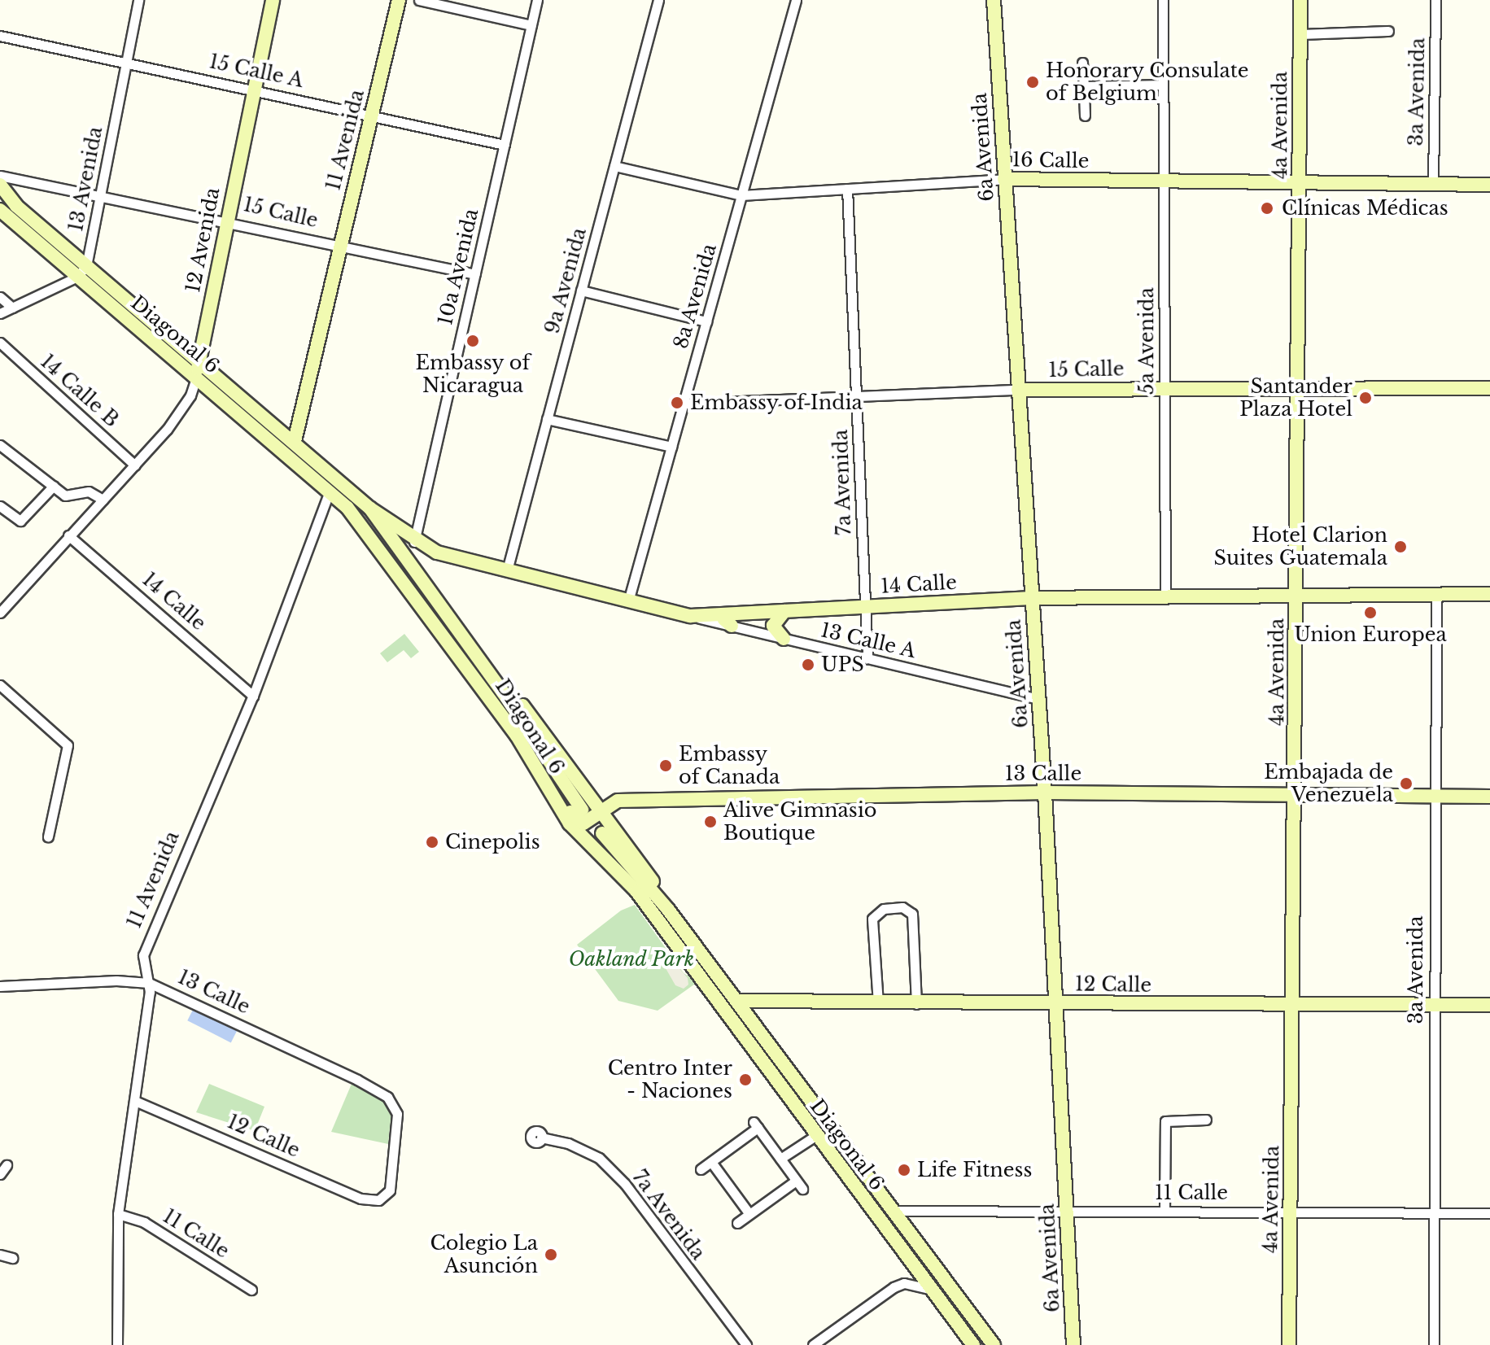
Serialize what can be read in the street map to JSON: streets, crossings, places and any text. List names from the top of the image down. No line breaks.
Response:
{"streets":{"street":["15 Calle A","3a Avenida","4a Avenida","11 Avenida","6a Avenida","16 Calle","13 Avenida","15 Calle","12 Avenida","10a Avenida","9a Avenida","8a Avenida","Diagonal 6","5a Avenida","14 Calle B","7a Avenida","14 Calle","13 Calle A","13 Calle","12 Calle","11 Calle"]},"crossings":[["15 Calle A","11 Avenida"],["15 Calle A","13 Avenida"],["15 Calle A","12 Avenida"],["15 Calle A","10a Avenida"],["3a Avenida","16 Calle"],["3a Avenida","14 Calle"],["3a Avenida","13 Calle"],["3a Avenida","12 Calle"],["3a Avenida","11 Calle"],["4a Avenida","16 Calle"],["4a Avenida","15 Calle"],["4a Avenida","14 Calle"],["4a Avenida","13 Calle"],["4a Avenida","12 Calle"],["4a Avenida","11 Calle"],["11 Avenida","15 Calle"],["11 Avenida","Diagonal 6"],["11 Avenida","14 Calle"],["11 Avenida","13 Calle"],["11 Avenida","12 Calle"],["11 Avenida","11 Calle"],["6a Avenida","16 Calle"],["6a Avenida","15 Calle"],["6a Avenida","14 Calle"],["6a Avenida","13 Calle A"],["6a Avenida","13 Calle"],["6a Avenida","12 Calle"],["6a Avenida","11 Calle"],["16 Calle","9a Avenida"],["16 Calle","8a Avenida"],["16 Calle","5a Avenida"],["16 Calle","7a Avenida"],["13 Avenida","15 Calle"],["13 Avenida","Diagonal 6"],["15 Calle","12 Avenida"],["15 Calle","10a Avenida"],["15 Calle","8a Avenida"],["15 Calle","5a Avenida"],["15 Calle","7a Avenida"],["12 Avenida","Diagonal 6"],["12 Avenida","14 Calle B"],["12 Avenida","14 Calle"],["10a Avenida","14 Calle"],["9a Avenida","14 Calle"],["8a Avenida","14 Calle"],["Diagonal 6","14 Calle"],["Diagonal 6","13 Calle"],["Diagonal 6","12 Calle"],["Diagonal 6","11 Calle"],["5a Avenida","14 Calle"],["7a Avenida","14 Calle"],["7a Avenida","13 Calle A"],["14 Calle","13 Calle A"],["13 Calle","12 Calle"]],"parks":["Oakland Park"],"places":["Honorary Consulate of Belgium","Clínicas Médicas","Embassy of Nicaragua","Santander Plaza Hotel","Embassy of India","Hotel Clarion Suites Guatemala","Union Europea","UPS","Embassy of Canada","Embajada de Venezuela","Alive Gimnasio Boutique","Cinepolis","Centro Inter - Naciones","Life Fitness","Colegio La Asunción"]}
